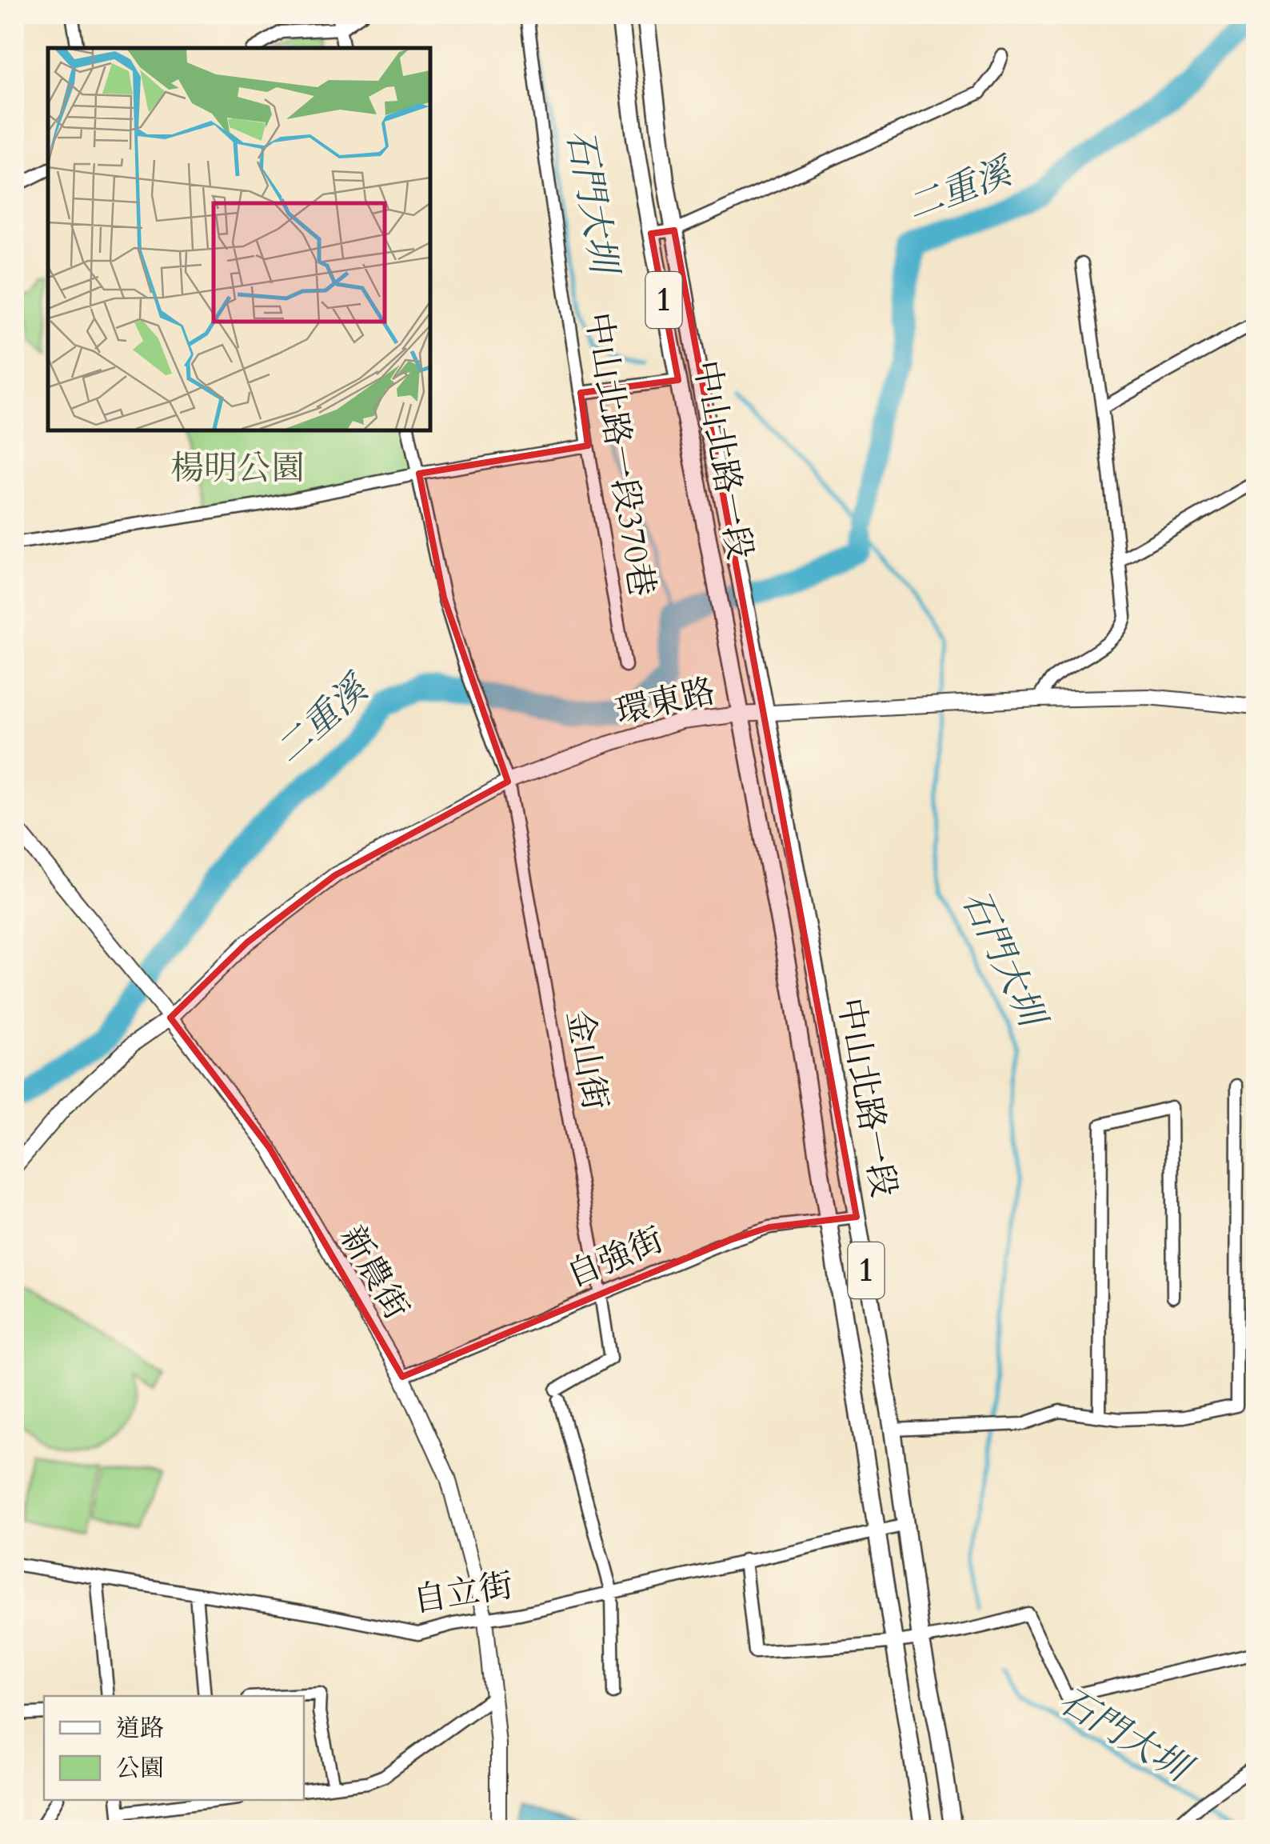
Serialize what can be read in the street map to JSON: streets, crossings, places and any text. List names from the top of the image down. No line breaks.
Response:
{"streets":{"main road":["1","中山北路一段"],"street":["中山北路一段370巷","環東路","金山街","自強街","新農街","自立街"]},"crossings":[["中山北路一段","環東路"],["中山北路一段","自強街"],["中山北路一段","自立街"],["環東路","金山街"],["環東路","新農街"],["金山街","自強街"],["金山街","自立街"],["自強街","新農街"],["新農街","自立街"]],"water":["二重溪","石門大圳"],"parks":["楊明公園"],"legend":["道路","公園"]}
